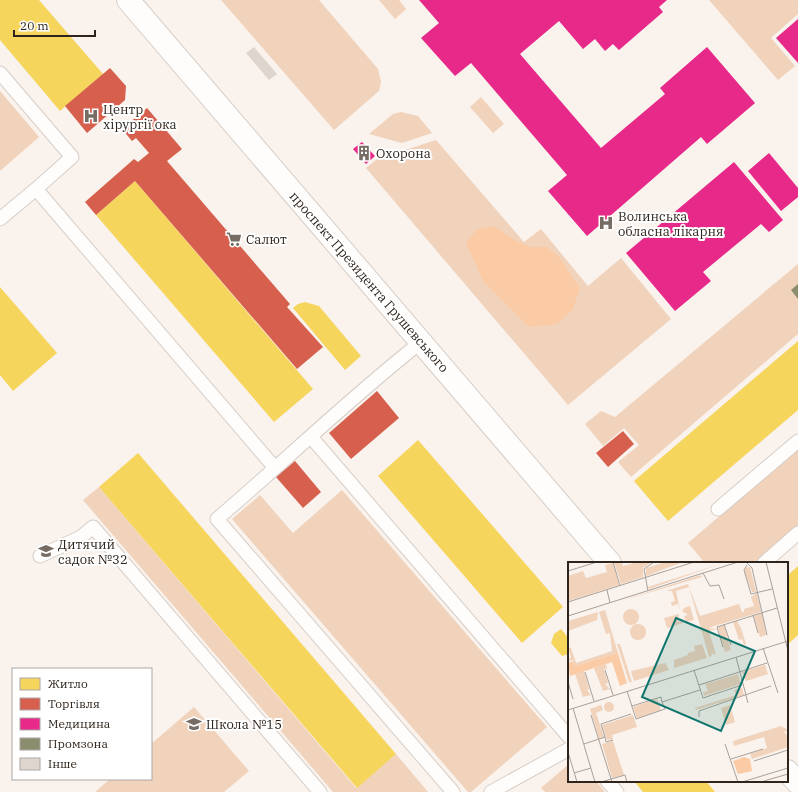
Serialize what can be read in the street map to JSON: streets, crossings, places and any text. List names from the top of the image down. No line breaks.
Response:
{"streets":{"street":["проспект Президента Грушевського"]},"places":{"hospital":["Центр хірургії ока","Волинська обласна лікарня"],"building":["Охорона"],"supermarket":["Салют"],"school or university":["Дитячий садок №32","Школа №15"]},"legend":["Житло","Торгівля","Медицина","Промзона","Інше"],"scale_bar":"20 m"}
